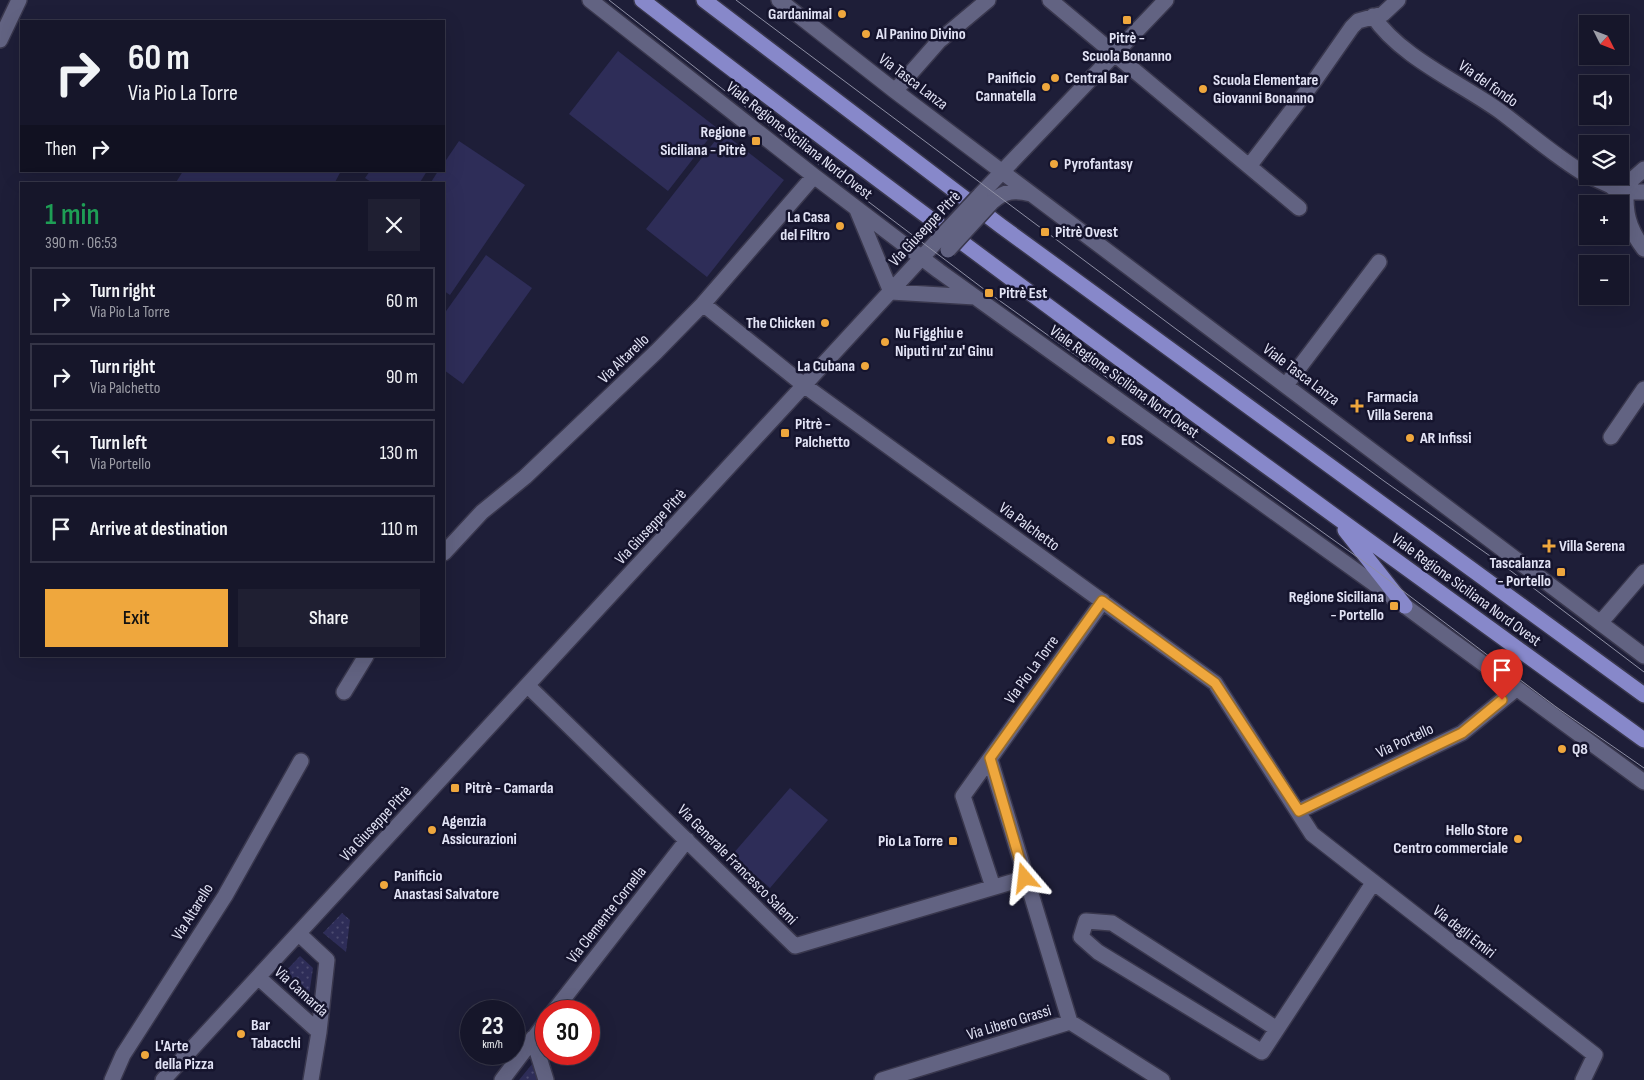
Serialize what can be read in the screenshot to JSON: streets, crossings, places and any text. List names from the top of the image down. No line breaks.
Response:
{"streets":{"main road":["Viale Regione Siciliana Nord Ovest"],"street":["Via Tasca Lanza","Via del fondo","Via Giuseppe Pitrè","Via Altarello","Viale Tasca Lanza","Via Palchetto","Via Pio La Torre","Via Portello","Via Generale Francesco Salemi","Via Clemente Cornella","Via degli Emiri","Via Camarda","Via Libero Grassi"]},"crossings":[["Via Tasca Lanza","Via Giuseppe Pitrè"],["Viale Regione Siciliana Nord Ovest","Via Giuseppe Pitrè"],["Viale Regione Siciliana Nord Ovest","Via Altarello"],["Viale Regione Siciliana Nord Ovest","Via Portello"],["Via Giuseppe Pitrè","Viale Tasca Lanza"],["Via Giuseppe Pitrè","Via Palchetto"],["Via Giuseppe Pitrè","Via Generale Francesco Salemi"],["Via Giuseppe Pitrè","Via Camarda"],["Via Altarello","Via Palchetto"],["Via Palchetto","Via Pio La Torre"],["Via Palchetto","Via Portello"],["Via Palchetto","Via degli Emiri"],["Via Pio La Torre","Via Generale Francesco Salemi"],["Via Portello","Via degli Emiri"],["Via Generale Francesco Salemi","Via Clemente Cornella"]],"places":{"other":["Gardanimal","Al Panino Divino","Central Bar","Panificio Cannatella","Scuola Elementare Giovanni Bonanno","Pyrofantasy","La Casa del Filtro","The Chicken","Nu Figghiu e Niputi ru' zu' Ginu","La Cubana","AR Infissi","EOS","Q8","Agenzia Assicurazioni","Hello Store Centro commerciale","Panificio Anastasi Salvatore","Bar Tabacchi","L'Arte della Pizza"],"transit":["Pitrè - Scuola Bonanno","Regione Siciliana - Pitrè","Pitrè Ovest","Pitrè Est","Pitrè - Palchetto","Tascalanza - Portello","Regione Siciliana - Portello","Pitrè - Camarda","Pio La Torre"],"health":["Farmacia Villa Serena","Villa Serena"]},"north":"bottom right","page":{"map_buttons":["+","−"],"turn":["60 m","Via Pio La Torre"],"then":"Then","heading":["1 min","390 m · 06:53"],"list":[{"name":"Turn right","note":"Via Pio La Torre","value":"60 m"},{"name":"Turn right","note":"Via Palchetto","value":"90 m"},{"name":"Turn left","note":"Via Portello","value":"130 m"},{"name":"Arrive at destination","value":"110 m"}],"buttons":["Exit","Share"],"speed":"23 km/h","limit":"30"}}
